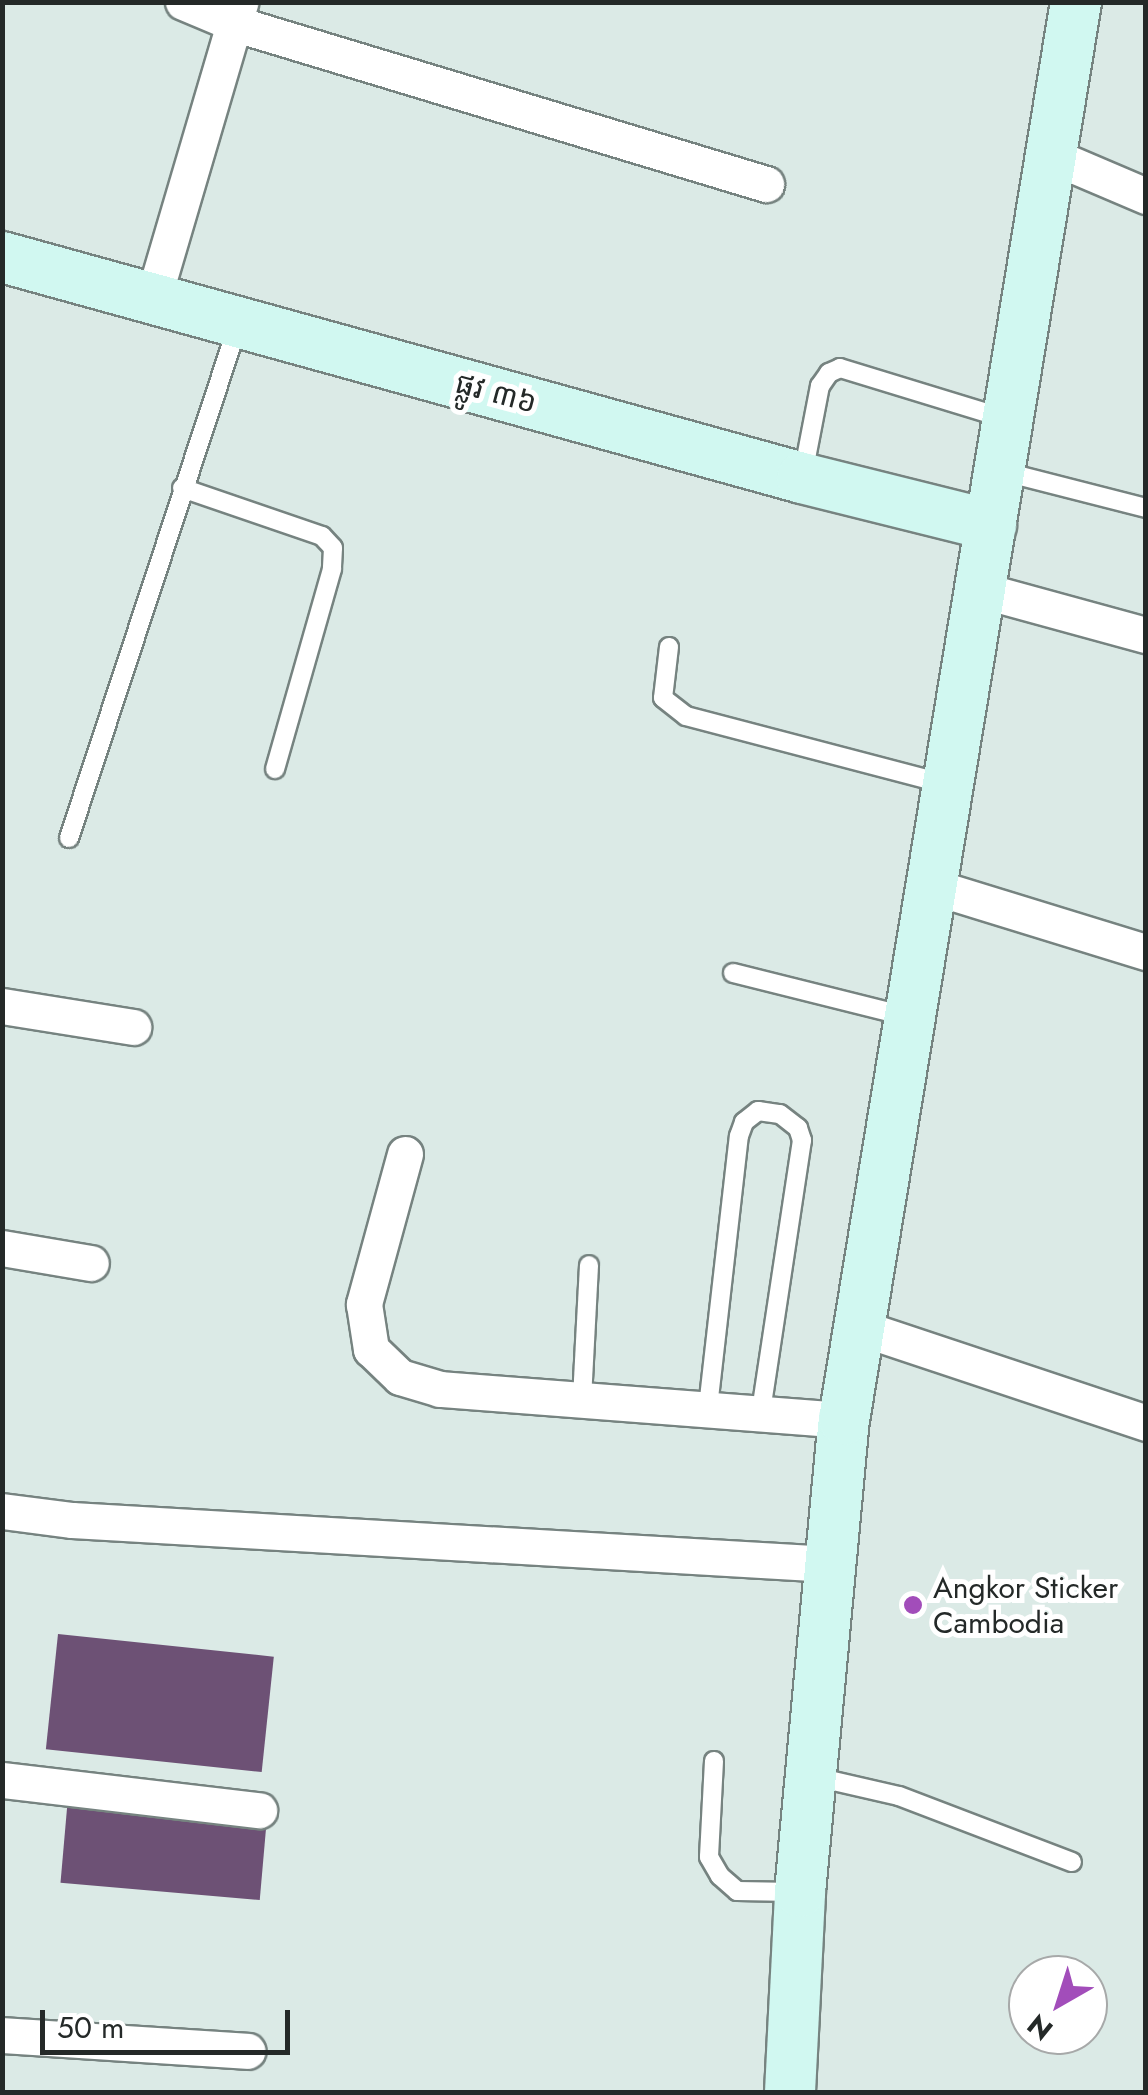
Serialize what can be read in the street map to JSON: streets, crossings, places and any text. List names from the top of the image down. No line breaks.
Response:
{"streets":{"street":["ផ្លូវ ៣៦"]},"places":["Angkor Sticker Cambodia"],"scale_bar":"50 m","north":"bottom left"}
